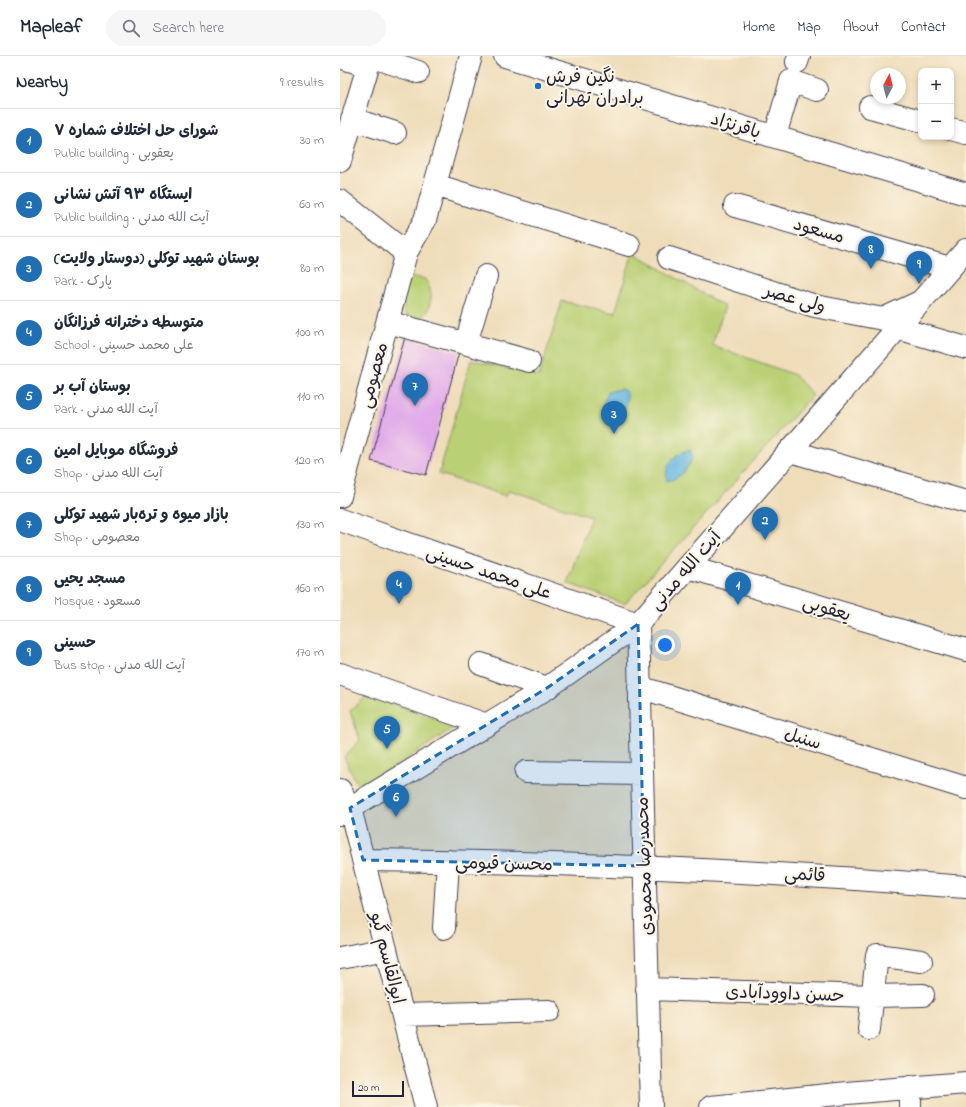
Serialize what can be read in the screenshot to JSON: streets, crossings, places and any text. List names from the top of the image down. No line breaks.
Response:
{"streets":{"street":["باقرنژاد","مسعود","ولی عصر","معصومی","آیت الله مدنی","علی محمد حسینی","یعقوبی","سنبل","محسن قیومی","محمدرضا محمودی","قائمی","ابوالقاسم گیو","حسن داوودآبادی"]},"crossings":[["مسعود","آیت الله مدنی"],["ولی عصر","آیت الله مدنی"],["آیت الله مدنی","علی محمد حسینی"],["آیت الله مدنی","یعقوبی"],["آیت الله مدنی","محمدرضا محمودی"],["آیت الله مدنی","ابوالقاسم گیو"],["علی محمد حسینی","محمدرضا محمودی"],["سنبل","محمدرضا محمودی"],["محسن قیومی","محمدرضا محمودی"],["محسن قیومی","قائمی"],["محسن قیومی","ابوالقاسم گیو"],["محمدرضا محمودی","قائمی"],["محمدرضا محمودی","حسن داوودآبادی"]],"places":["نگین فرش برادران تهرانی"],"scale_bar":"20 m","north":"top","page":{"header":"Mapleaf","search":"Search here","nav":["Home","Map","About","Contact"],"heading":["Nearby","9 results"],"map_buttons":["+","−"],"list":[{"mark":"1","name":"شورای حل اختلاف شماره ۷","note":"Public building · یعقوبی","value":"30 m"},{"mark":"2","name":"ایستگاه ۹۳ آتش نشانی","note":"Public building · آیت الله مدنی","value":"60 m"},{"mark":"3","name":"بوستان شهید توکلی (دوستار ولایت)","note":"Park · پارک","value":"80 m"},{"mark":"4","name":"متوسطه دخترانه فرزانگان","note":"School · علی محمد حسینی","value":"100 m"},{"mark":"5","name":"بوستان آب بر","note":"Park · آیت الله مدنی","value":"110 m"},{"mark":"6","name":"فروشگاه موبایل امین","note":"Shop · آیت الله مدنی","value":"120 m"},{"mark":"7","name":"بازار میوه و تره‌بار شهید توکلی","note":"Shop · معصومی","value":"130 m"},{"mark":"8","name":"مسجد یحیی","note":"Mosque · مسعود","value":"160 m"},{"mark":"9","name":"حسینی","note":"Bus stop · آیت الله مدنی","value":"170 m"}],"pins":["8","9","7","3","2","4","1","5","6"],"scale":"20 m"}}
